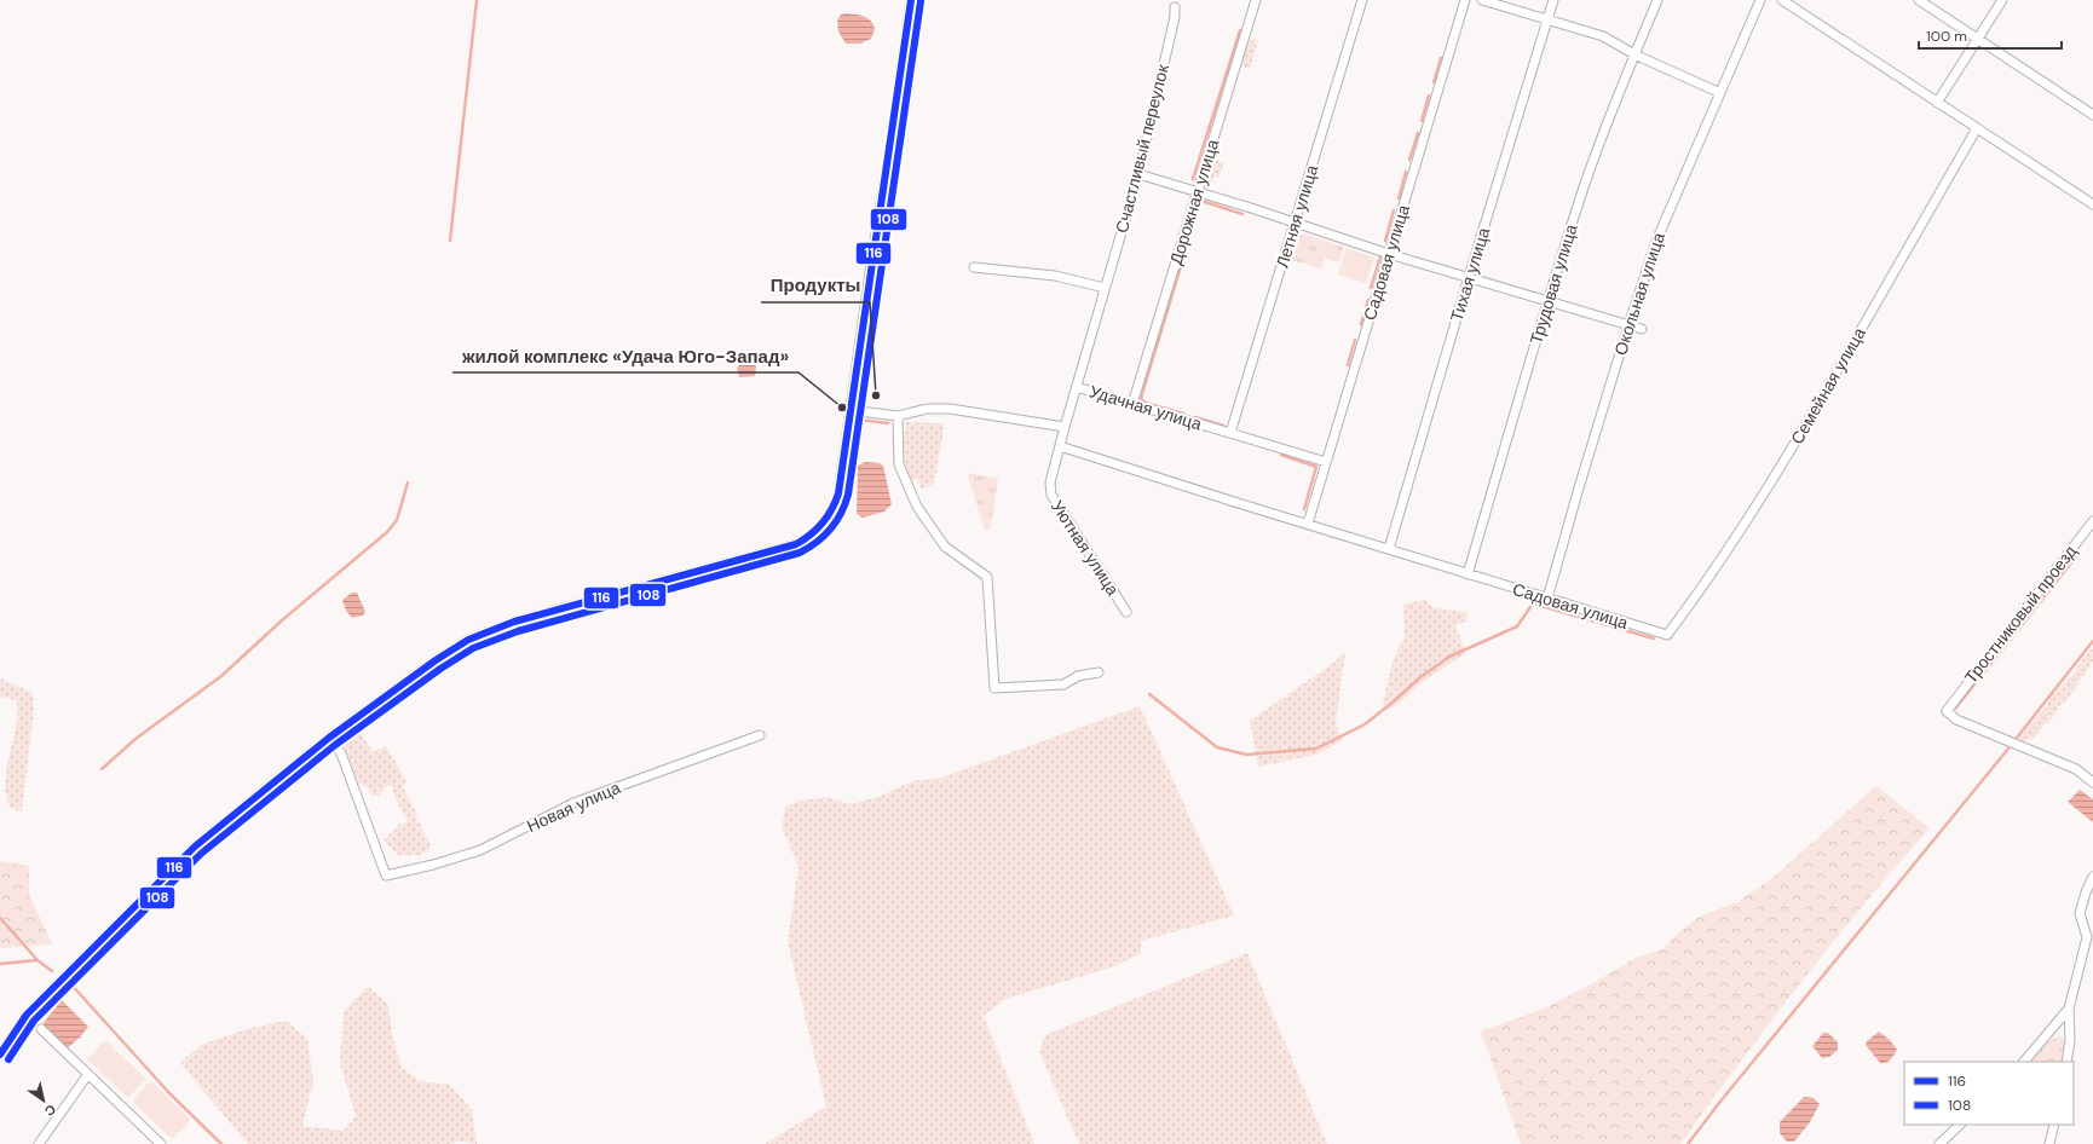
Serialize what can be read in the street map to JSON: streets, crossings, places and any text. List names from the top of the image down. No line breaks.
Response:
{"streets":{"street":["Счастливый переулок","Дорожная улица","Летняя улица","Садовая улица","Тихая улица","Трудовая улица","Окольная улица","Семейная улица","Удачная улица","Уютная улица","Тростниковый проезд","Новая улица"]},"crossings":[["Счастливый переулок","Удачная улица"],["Дорожная улица","Удачная улица"],["Летняя улица","Удачная улица"],["Садовая улица","Тихая улица"],["Садовая улица","Трудовая улица"],["Садовая улица","Окольная улица"],["Садовая улица","Семейная улица"],["Садовая улица","Удачная улица"],["Садовая улица","Уютная улица"],["Удачная улица","Уютная улица"]],"places":["Продукты","жилой комплекс «Удача Юго-Запад»"],"lines":["transit line 116","transit line 108"],"legend":["116","108"],"scale_bar":"100 m","north":"bottom right"}
